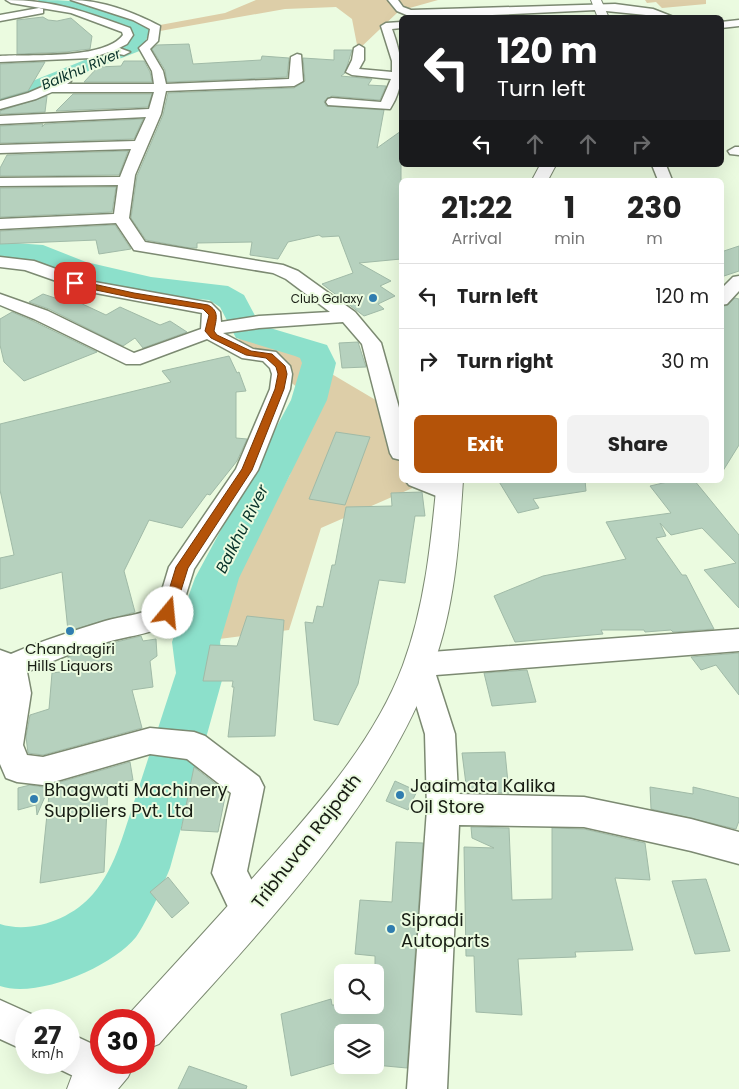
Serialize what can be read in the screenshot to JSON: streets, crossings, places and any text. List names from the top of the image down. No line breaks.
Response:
{"streets":{"highway":["Tribhuvan Rajpath"]},"water":["Balkhu River"],"places":["Club Galaxy","Chandragiri Hills Liquors","Jaaimata Kalika Oil Store","Bhagwati Machinery Suppliers Pvt. Ltd","Sipradi Autoparts"],"page":{"turn":["120 m","Turn left"],"eta":["21:22","Arrival","1","min","230","m"],"list":[{"name":"Turn left","value":"120 m"},{"name":"Turn right","value":"30 m"}],"buttons":["Exit","Share"],"speed":"27 km/h","limit":"30"}}
